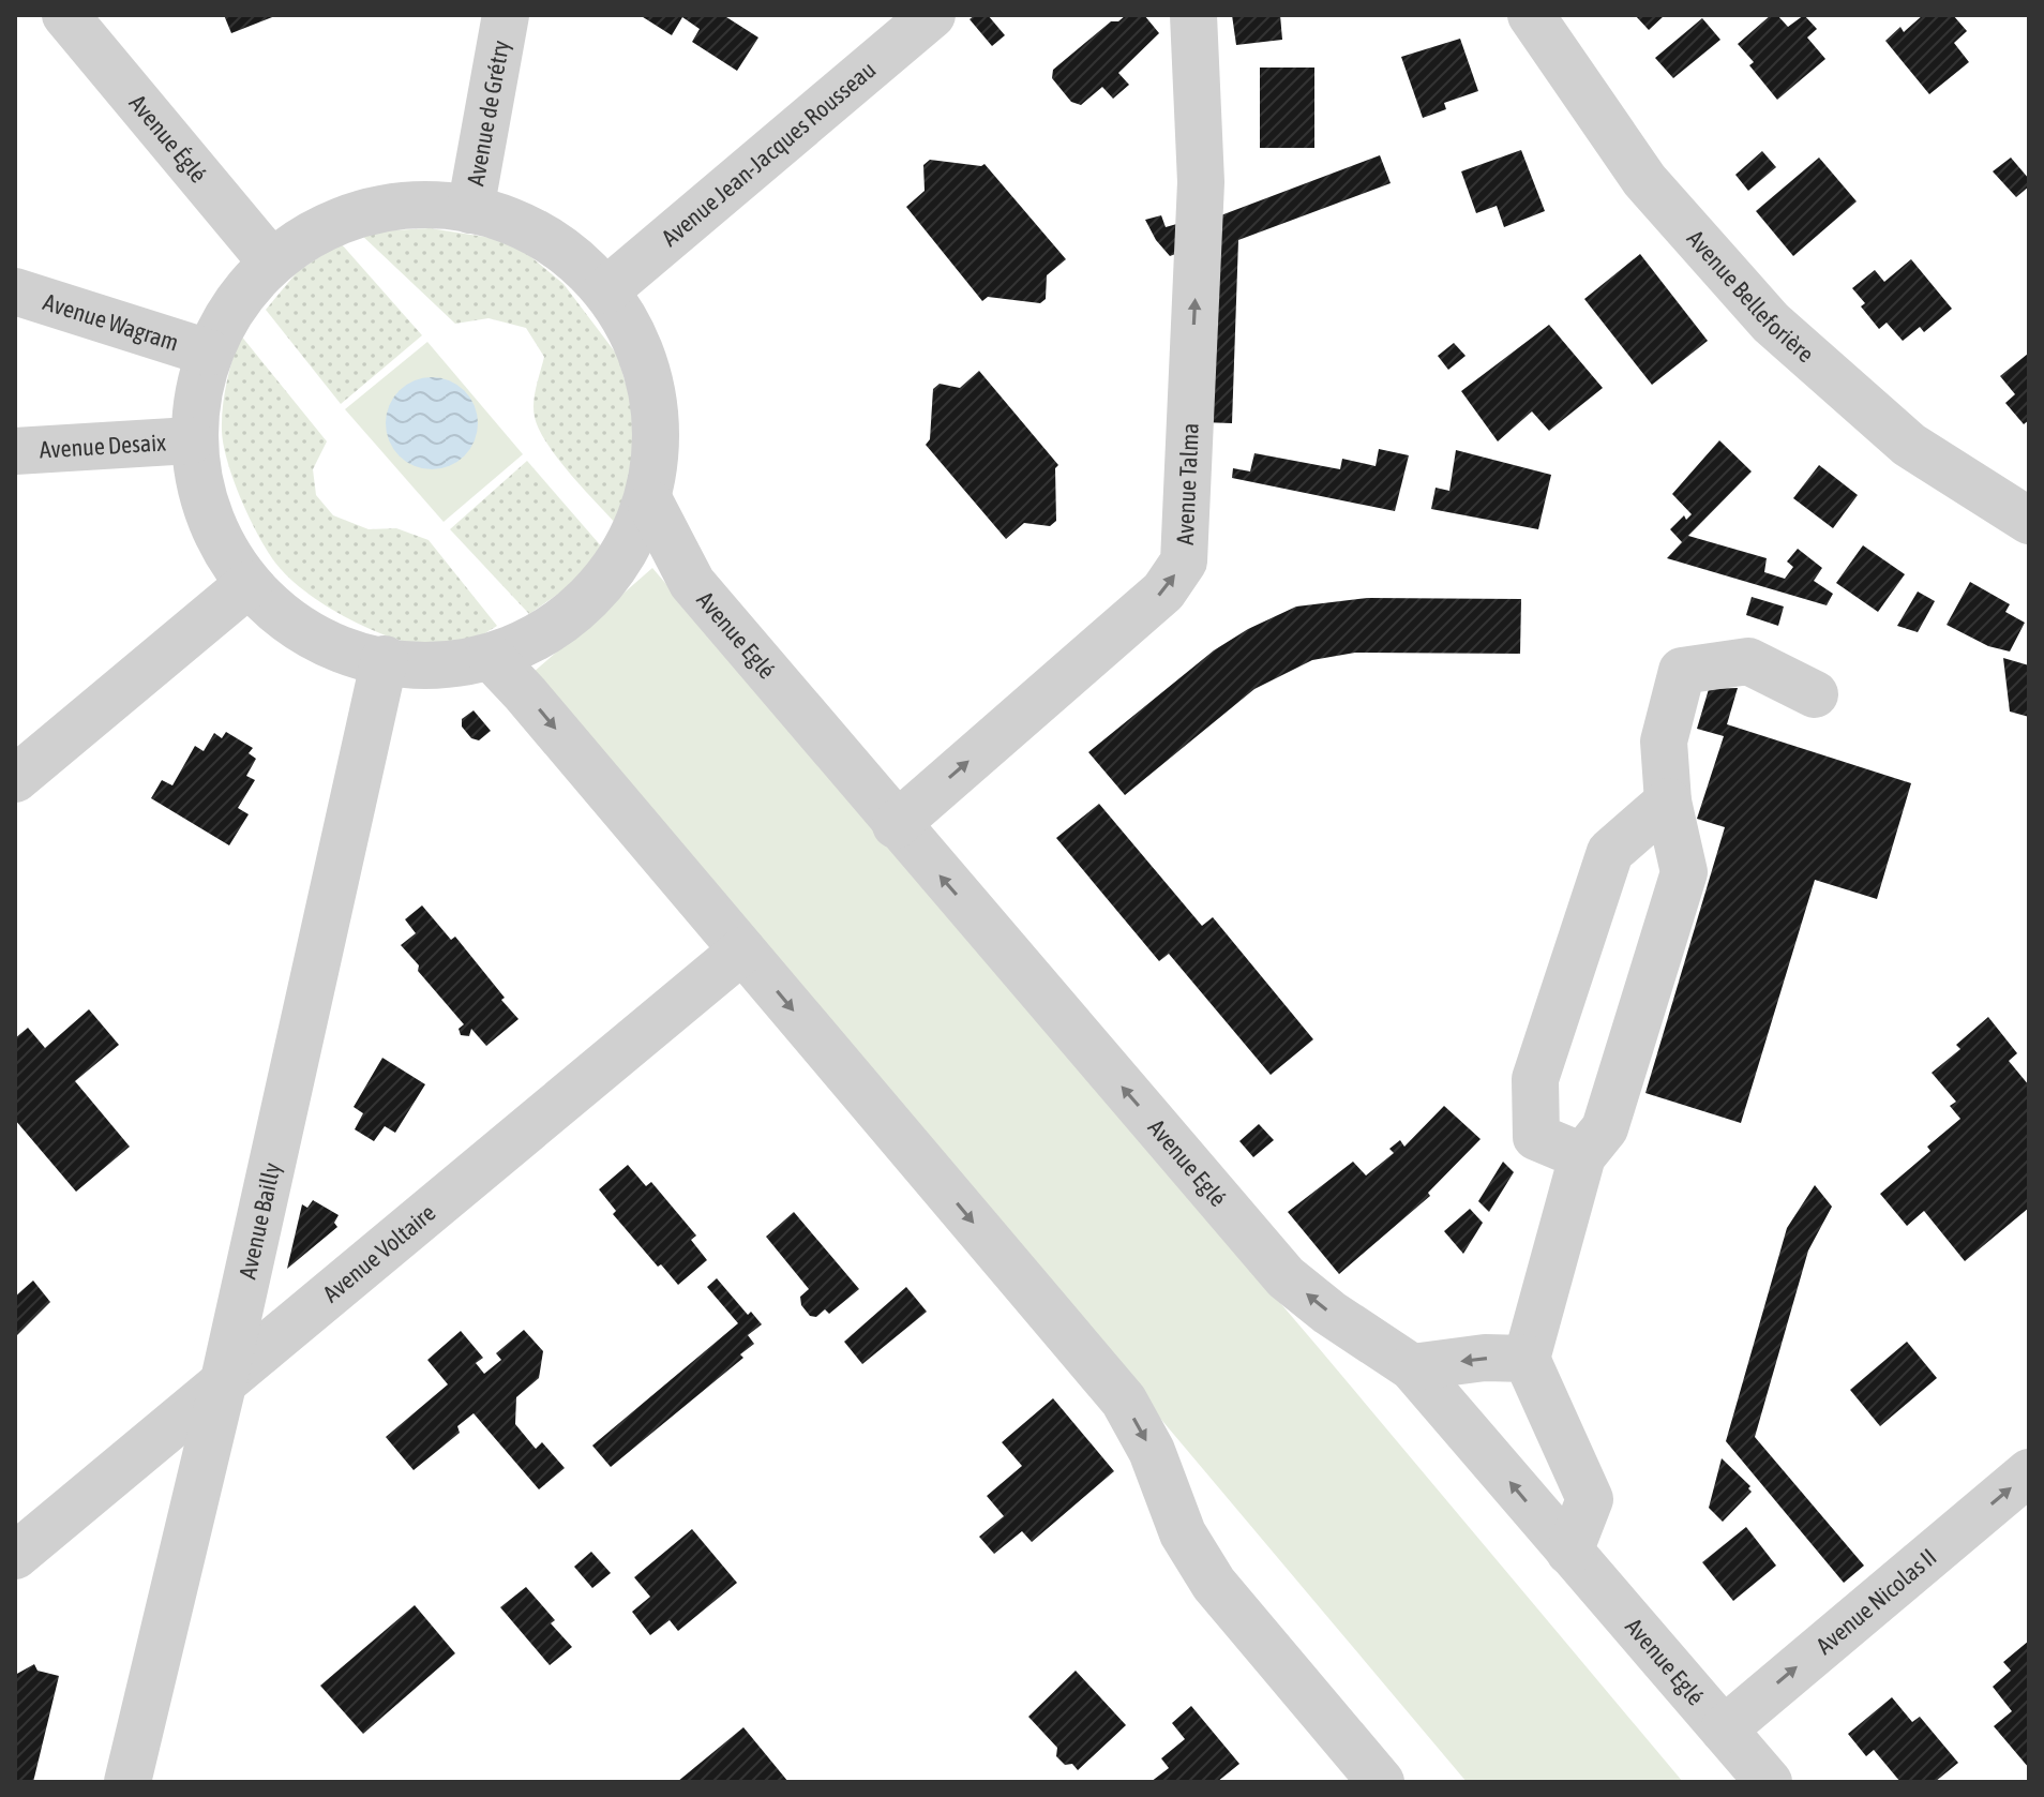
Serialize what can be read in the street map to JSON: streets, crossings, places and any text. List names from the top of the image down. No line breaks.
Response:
{"streets":{"street":["Avenue de Grétry","Avenue Églé","Avenue Jean-Jacques Rousseau","Avenue Belleforière","Avenue Wagram","Avenue Desaix","Avenue Talma","Avenue Eglé","Avenue Bailly","Avenue Voltaire","Avenue Nicolas II"]},"crossings":[["Avenue Talma","Avenue Eglé"],["Avenue Eglé","Avenue Nicolas II"],["Avenue Bailly","Avenue Voltaire"]],"one_way":["Avenue Talma","Avenue Nicolas II"]}
